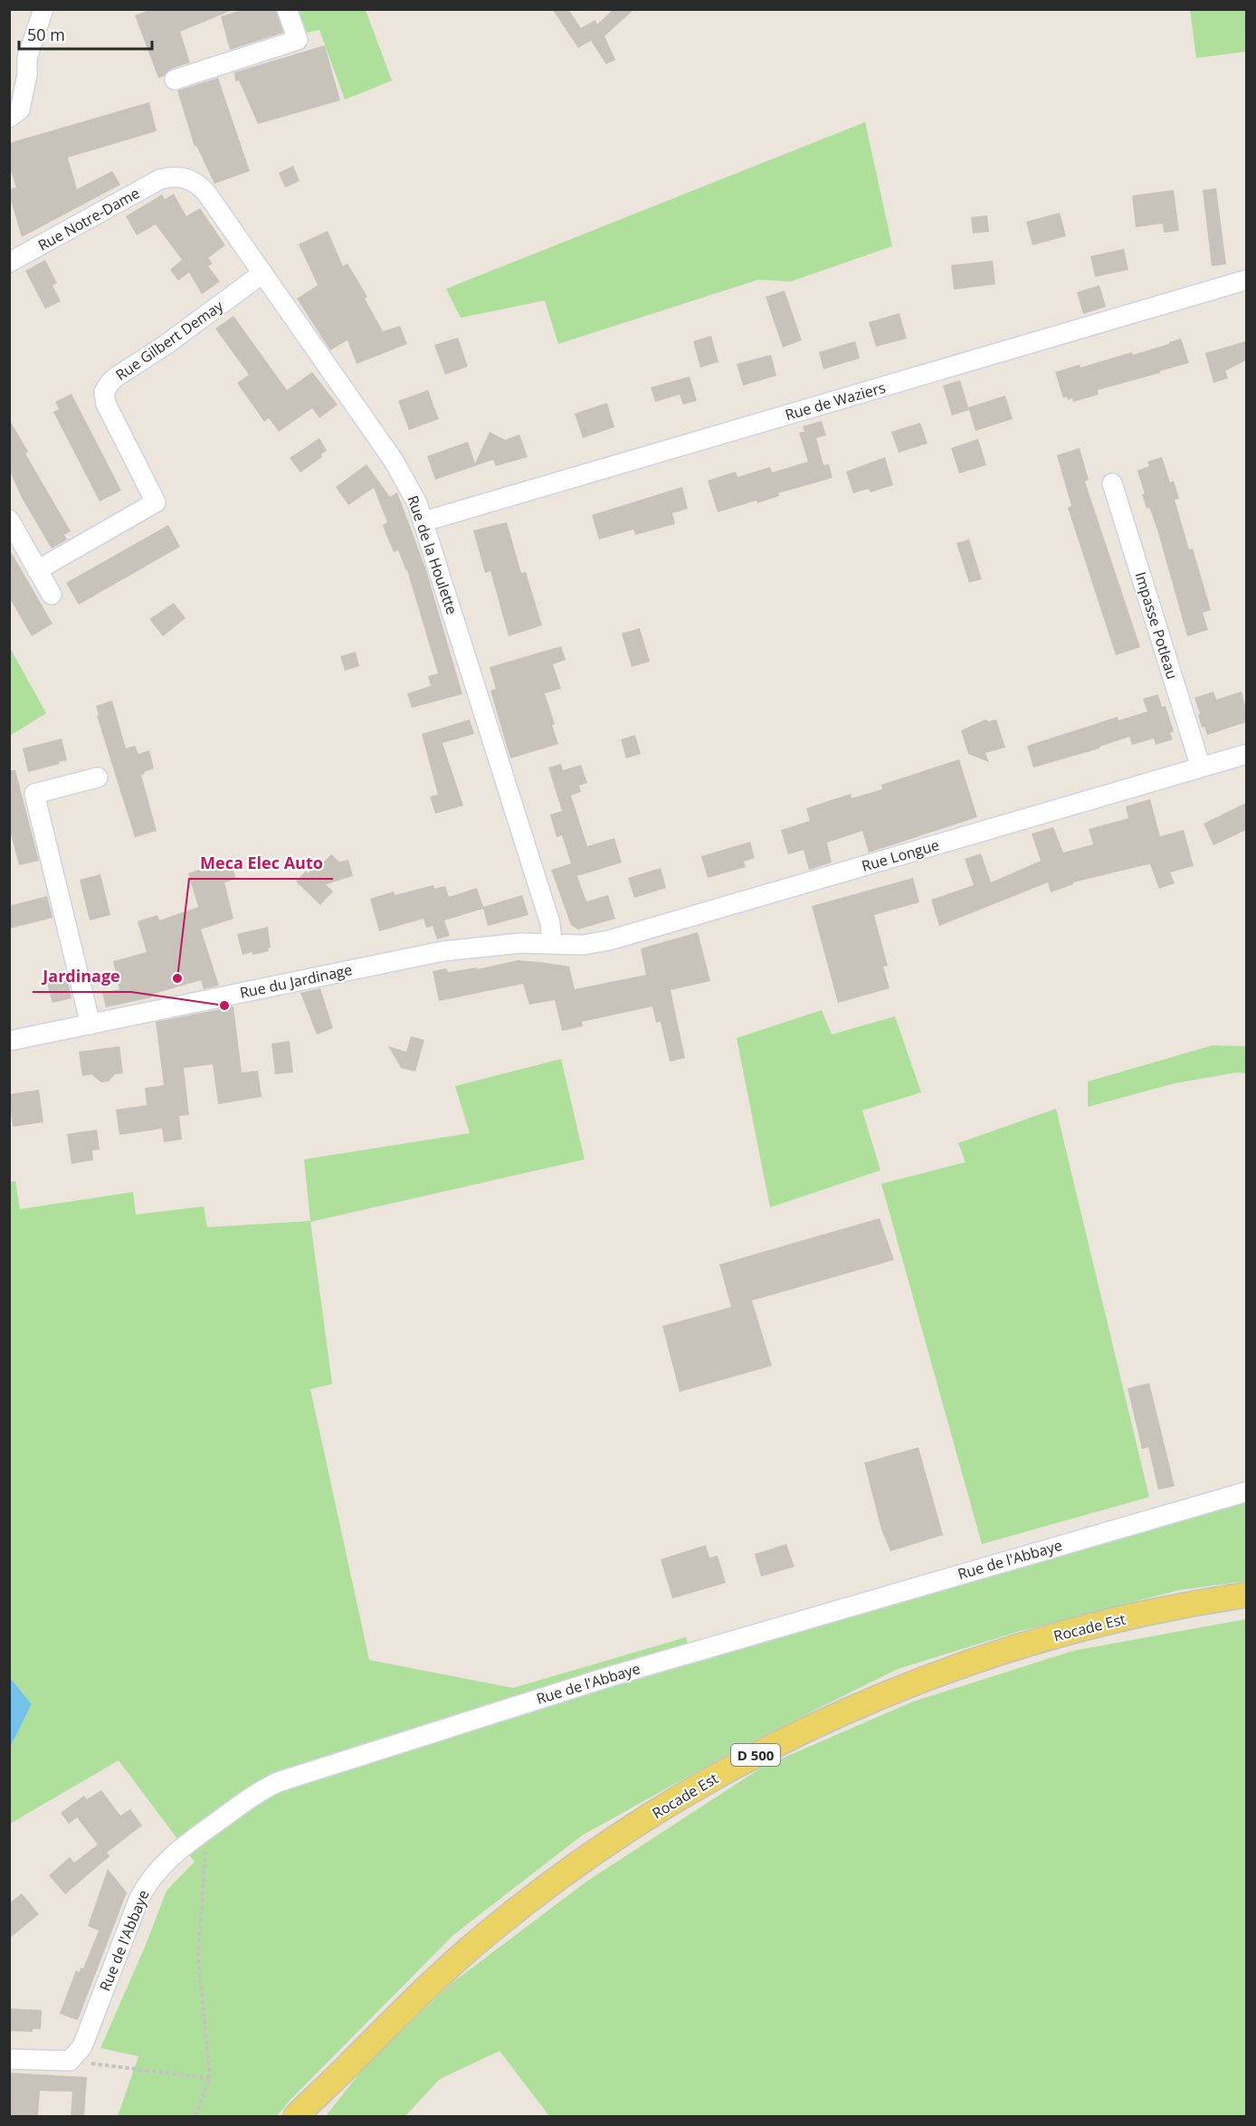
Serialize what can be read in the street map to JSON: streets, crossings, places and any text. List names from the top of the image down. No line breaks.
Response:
{"streets":{"main road":["Rocade Est","D 500"],"street":["Rue Notre-Dame","Rue Gilbert Demay","Rue de Waziers","Rue de la Houlette","Impasse Potleau","Rue Longue","Rue du Jardinage","Rue de l'Abbaye"]},"crossings":[["Rue Notre-Dame","Rue de la Houlette"],["Rue Gilbert Demay","Rue de la Houlette"],["Rue de Waziers","Rue de la Houlette"],["Rue de la Houlette","Rue Longue"],["Rue de la Houlette","Rue du Jardinage"],["Impasse Potleau","Rue Longue"],["Rue Longue","Rue du Jardinage"],["Rocade Est","D 500"]],"places":["Meca Elec Auto","Jardinage"],"scale_bar":"50 m"}
